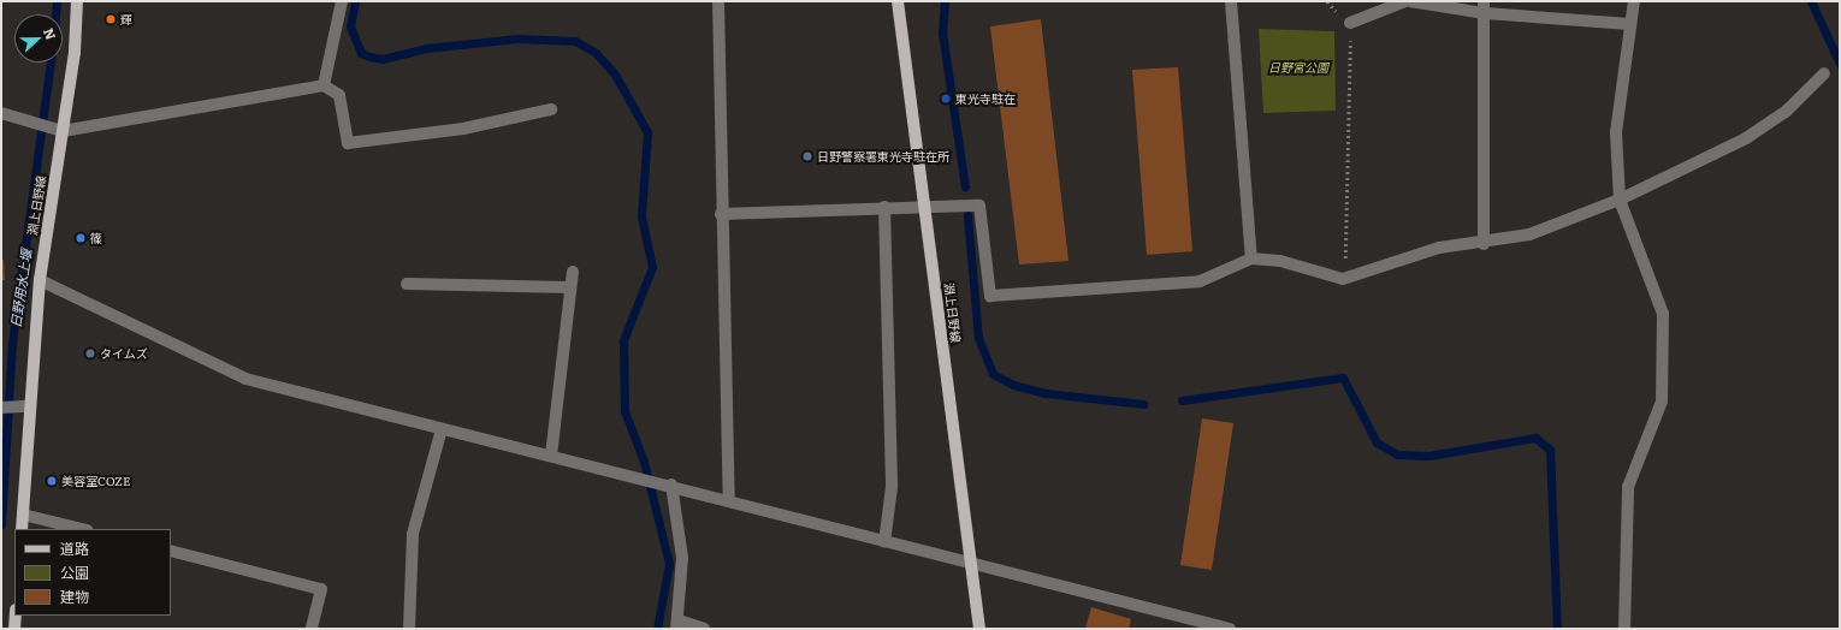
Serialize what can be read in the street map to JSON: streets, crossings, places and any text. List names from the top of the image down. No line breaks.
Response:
{"streets":{"main road":["淵上日野線"]},"water":["日野用水上堰"],"parks":["日野宮公園"],"places":["輝","東光寺駐在","日野警察署東光寺駐在所","篠","タイムズ","美容室COZE"],"legend":["道路","公園","建物"],"north":"right"}
